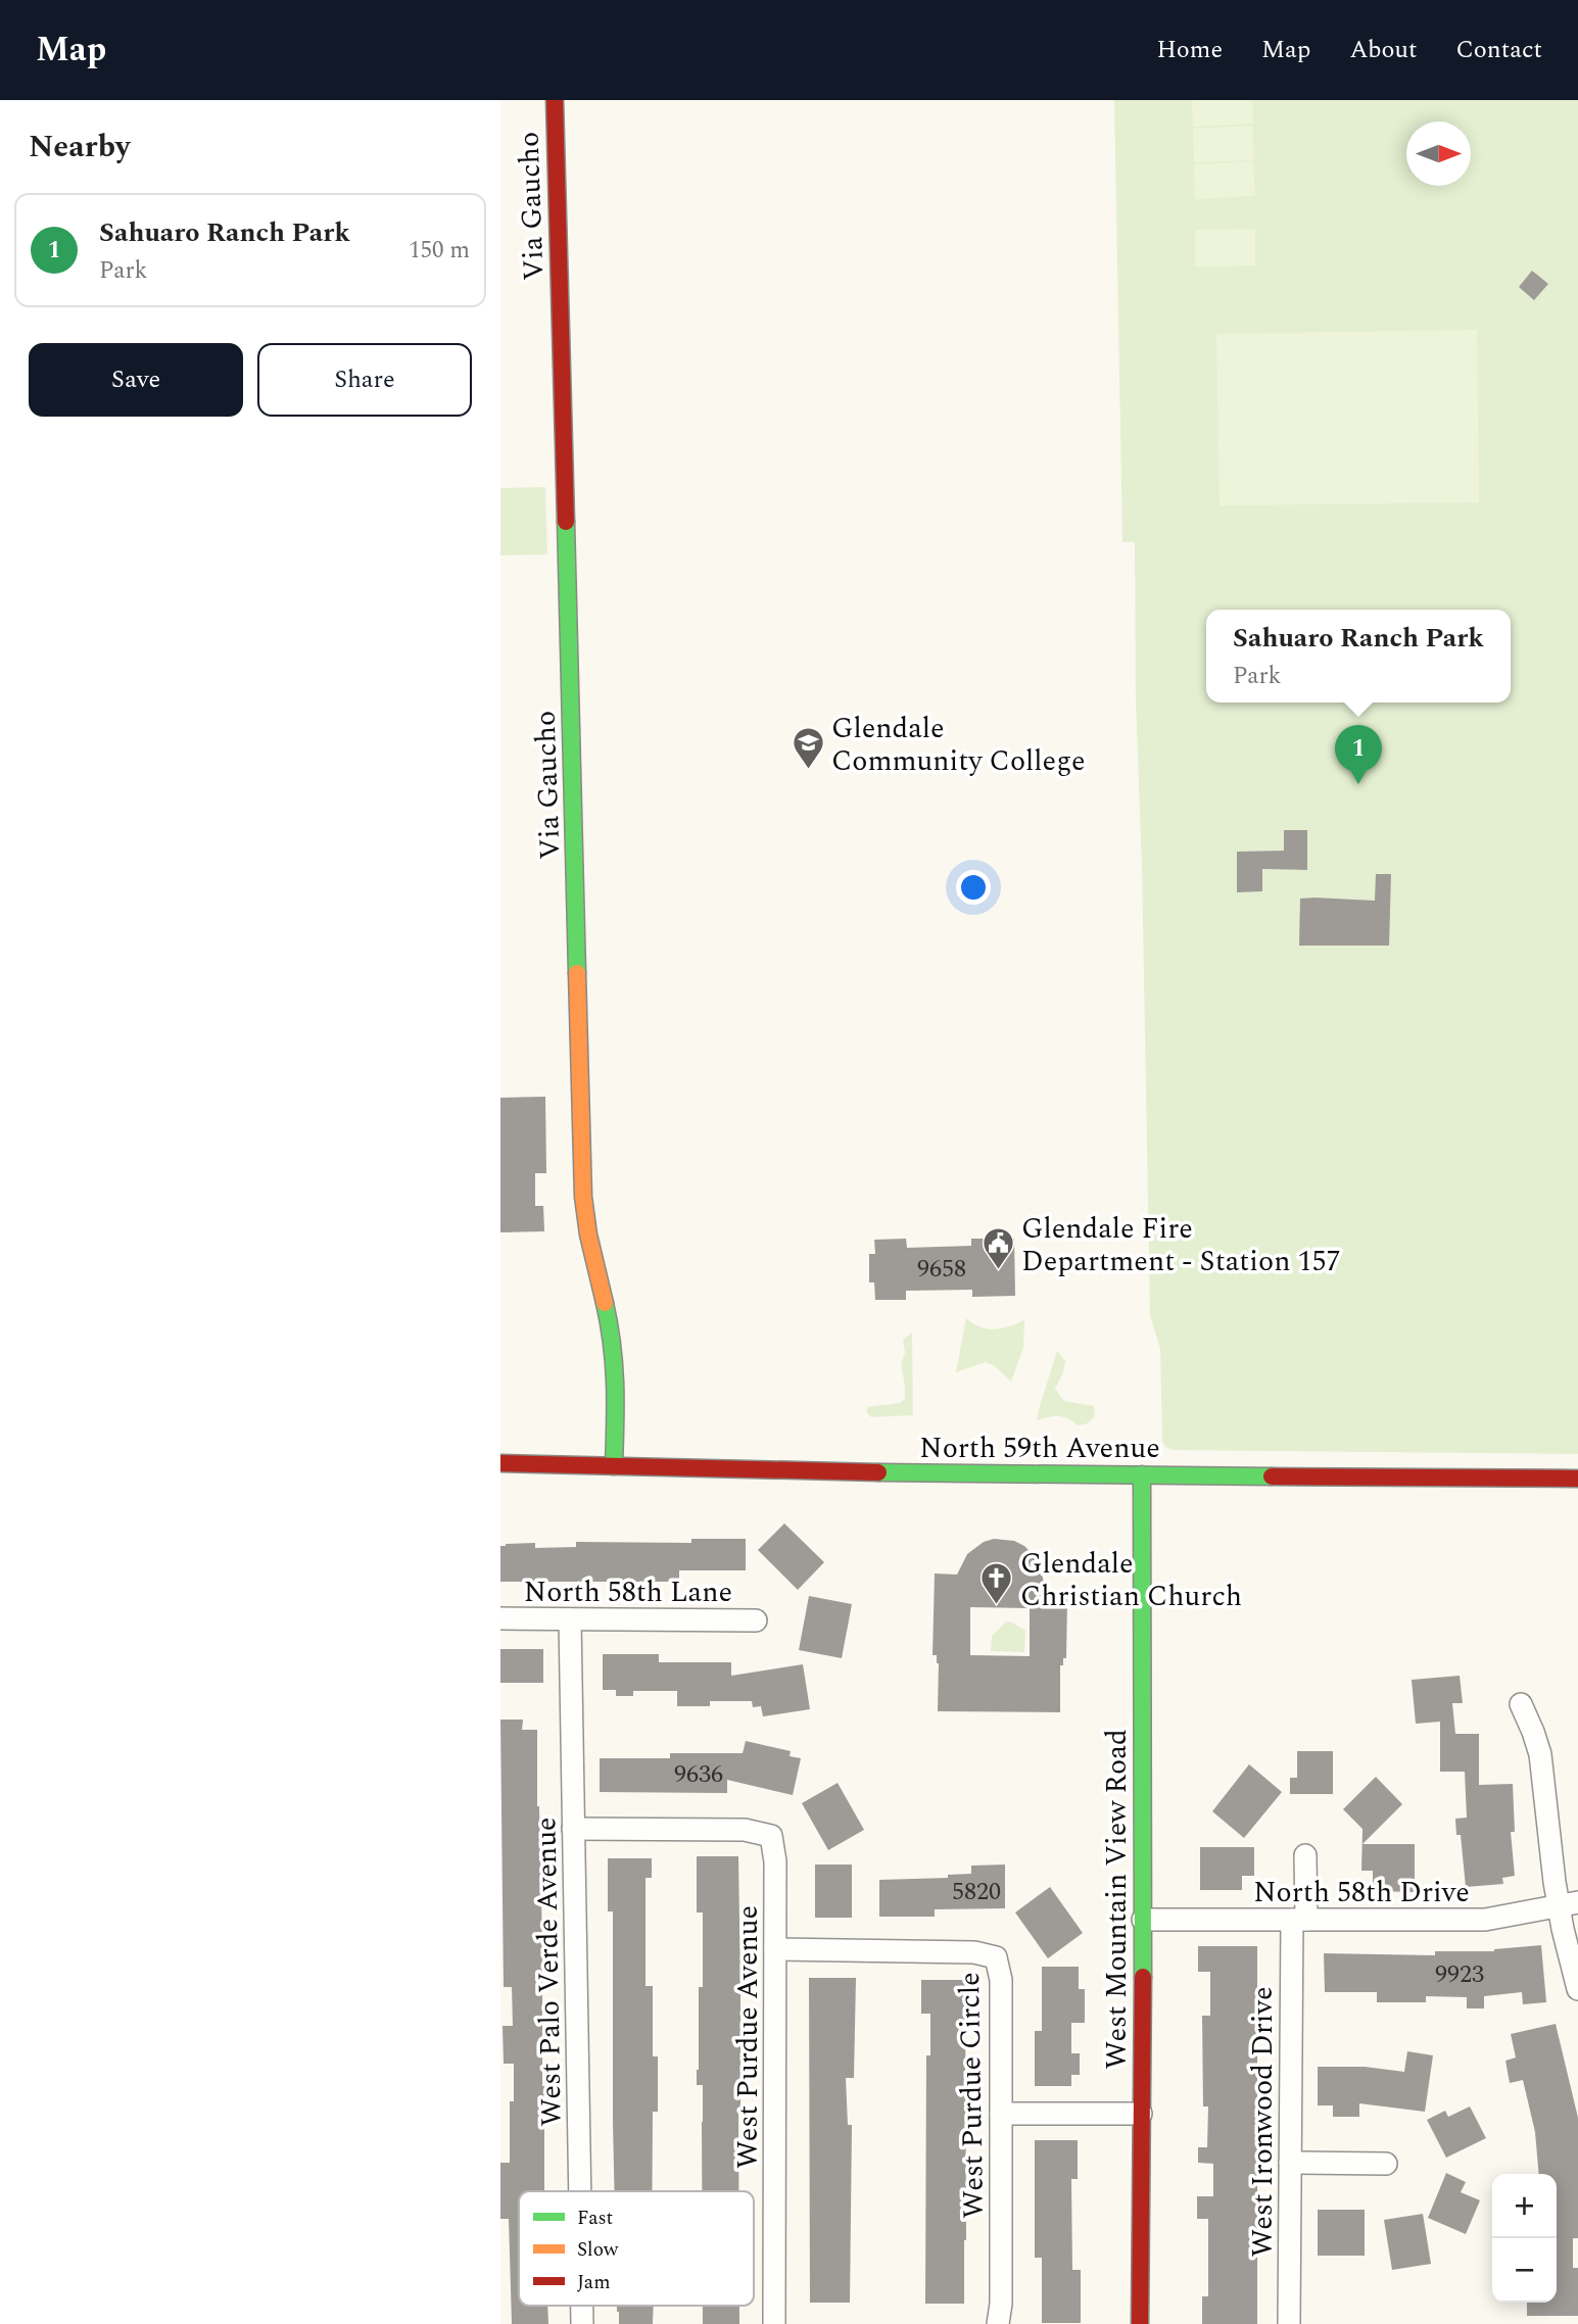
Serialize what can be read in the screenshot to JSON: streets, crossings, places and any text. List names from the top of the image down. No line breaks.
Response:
{"streets":{"street":["Via Gaucho","North 59th Avenue","North 58th Lane","North 58th Drive","West Mountain View Road","West Palo Verde Avenue","West Purdue Avenue","West Purdue Circle","West Ironwood Drive"]},"crossings":[["Via Gaucho","North 59th Avenue"],["North 59th Avenue","West Mountain View Road"],["North 58th Lane","West Palo Verde Avenue"],["North 58th Drive","West Mountain View Road"],["North 58th Drive","West Ironwood Drive"],["West Palo Verde Avenue","West Purdue Avenue"],["West Purdue Avenue","West Purdue Circle"]],"places":{"school or university":["Glendale Community College"],"public building":["Glendale Fire Department - Station 157"],"church":["Glendale Christian Church"]},"house_numbers":["9658","9636","5820","9923"],"legend":["Fast","Slow","Jam"],"north":"right","page":{"header":"Map","nav":["Home","Map","About","Contact"],"heading":"Nearby","list":[{"mark":"1","name":"Sahuaro Ranch Park","note":"Park","value":"150 m"}],"buttons":["Save","Share"],"popup":["Sahuaro Ranch Park","Park"],"pins":"1","map_buttons":["+","−"]}}
